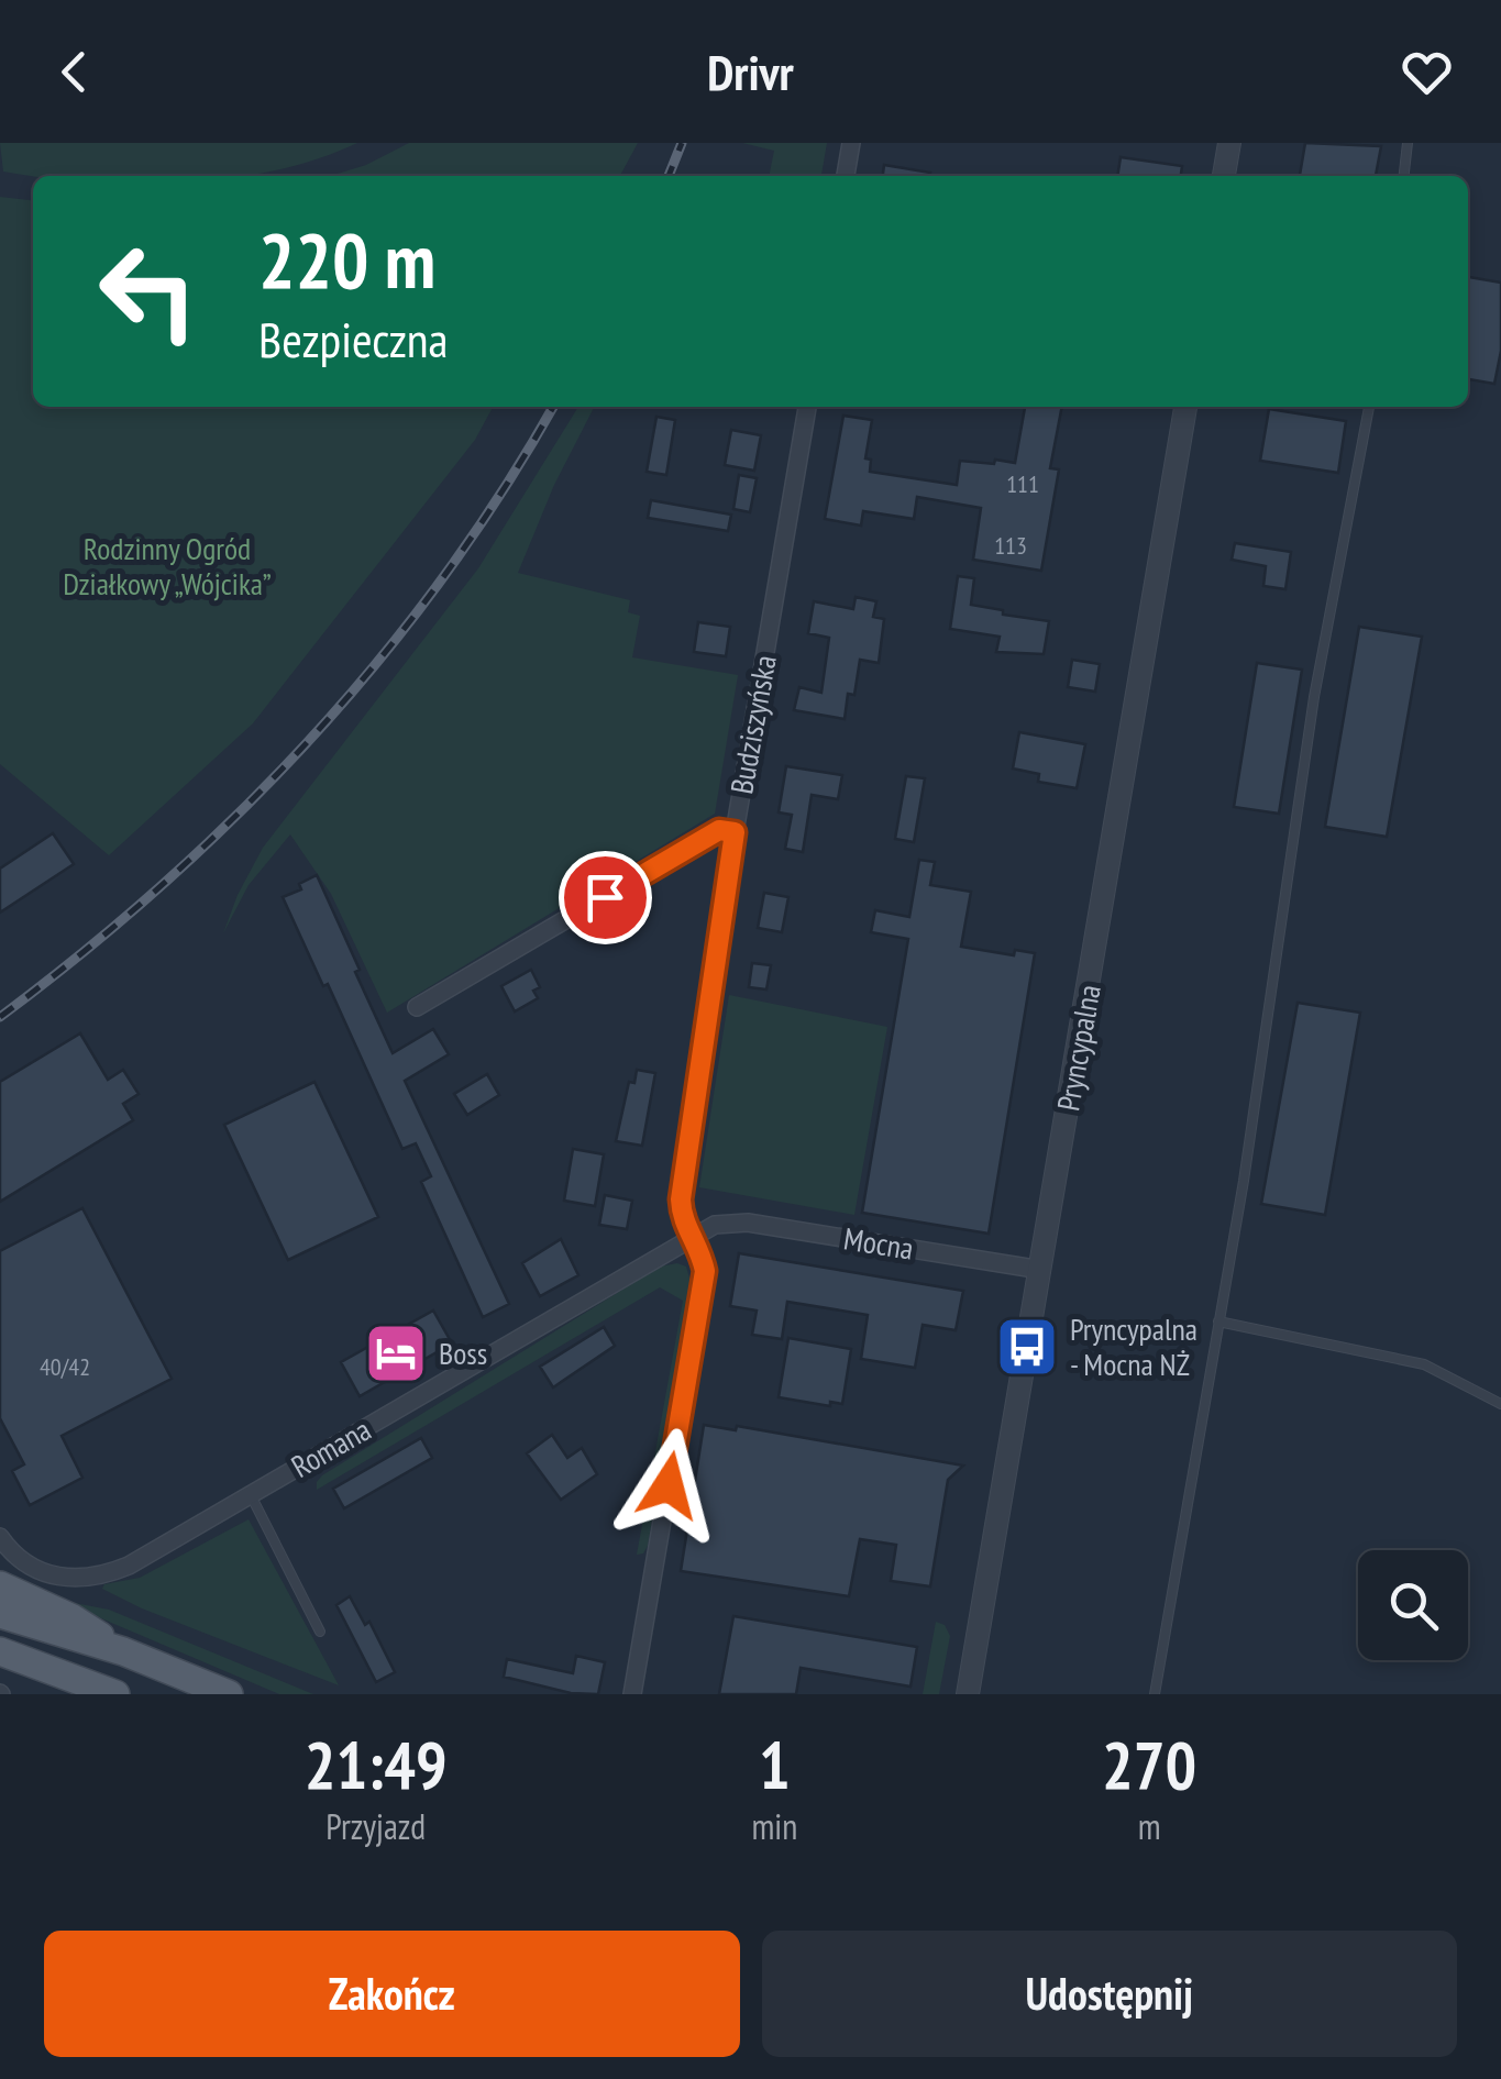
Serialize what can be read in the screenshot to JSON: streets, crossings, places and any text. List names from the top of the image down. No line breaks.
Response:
{"streets":{"street":["Budziszyńska","Pryncypalna","Mocna","Romana"]},"crossings":[["Budziszyńska","Romana"],["Pryncypalna","Mocna"],["Mocna","Romana"]],"parks":["Rodzinny Ogród Działkowy „Wójcika”"],"places":{"bus stop":["Pryncypalna - Mocna NŻ"],"hotel":["Boss"]},"house_numbers":["111","113","40/42"],"page":{"header":"Drivr","turn":["220 m","Bezpieczna"],"eta":["21:49","Przyjazd","1","min","270","m"],"buttons":["Zakończ","Udostępnij"]}}
